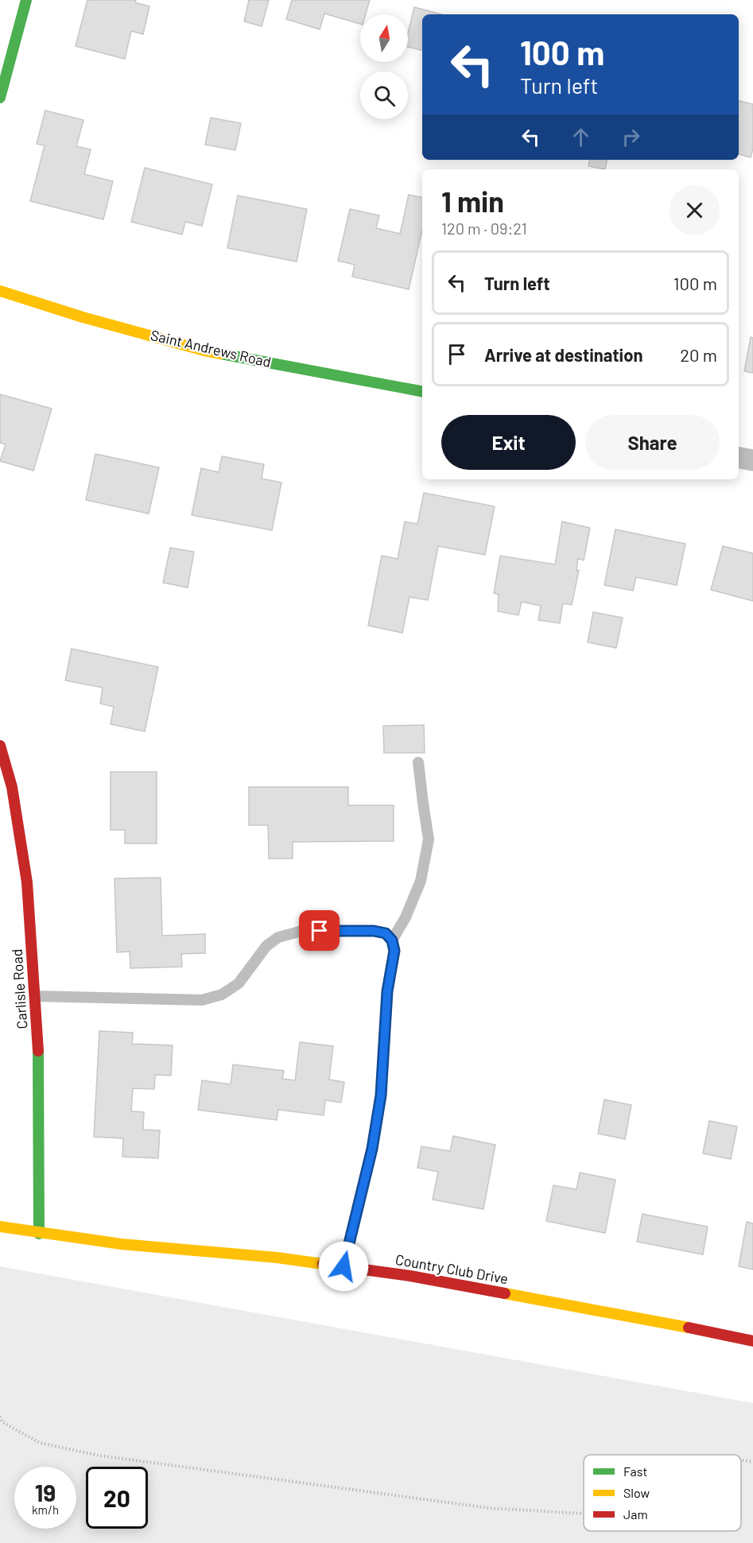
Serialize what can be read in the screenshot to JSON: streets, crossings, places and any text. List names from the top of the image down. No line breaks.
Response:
{"streets":{"street":["Saint Andrews Road","Carlisle Road","Country Club Drive"]},"crossings":[["Carlisle Road","Country Club Drive"]],"legend":["Fast","Slow","Jam"],"north":"top","page":{"turn":["100 m","Turn left"],"heading":["1 min","120 m · 09:21"],"list":[{"name":"Turn left","value":"100 m"},{"name":"Arrive at destination","value":"20 m"}],"buttons":["Exit","Share"],"speed":"19 km/h","limit":"20"}}
